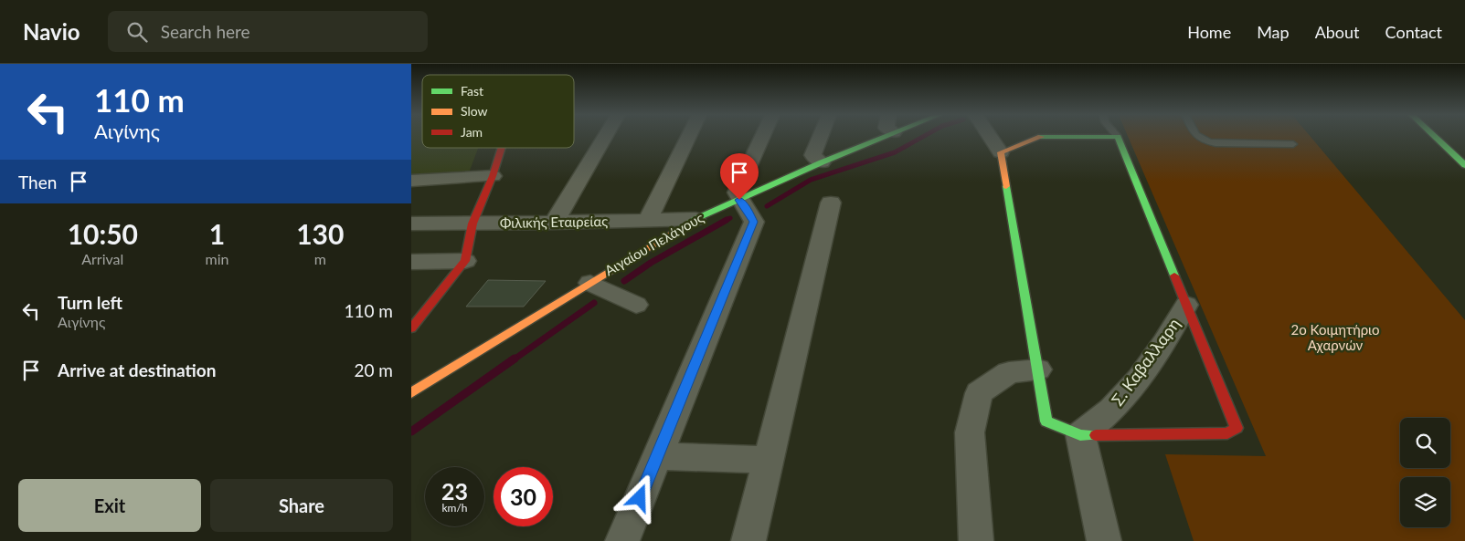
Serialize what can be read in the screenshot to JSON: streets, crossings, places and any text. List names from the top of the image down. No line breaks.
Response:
{"streets":{"street":["Φιλικής Εταιρείας","Αιγαίου Πελάγους","Σ. Καβαλλαρη"]},"crossings":[["Φιλικής Εταιρείας","Αιγαίου Πελάγους"]],"parks":["2ο Κοιμητήριο Αχαρνών"],"legend":["Fast","Slow","Jam"],"page":{"header":"Navio","search":"Search here","nav":["Home","Map","About","Contact"],"turn":["110 m","Αιγίνης"],"then":"Then","eta":["10:50","Arrival","1","min","130","m"],"list":[{"name":"Turn left","note":"Αιγίνης","value":"110 m"},{"name":"Arrive at destination","value":"20 m"}],"speed":"23 km/h","limit":"30","buttons":["Exit","Share"]}}
